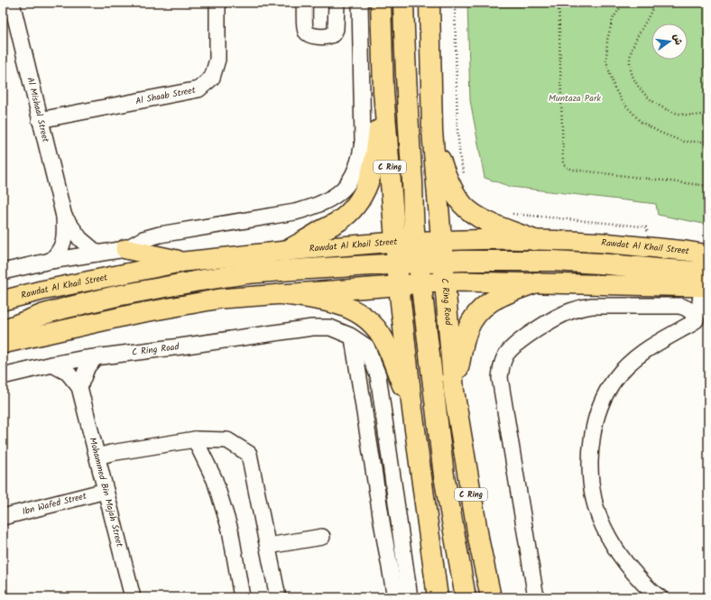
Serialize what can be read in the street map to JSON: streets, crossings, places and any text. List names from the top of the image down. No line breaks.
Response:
{"streets":{"highway":["C Ring","C Ring Road"],"main road":["Rawdat Al Khail Street"],"street":["Al Shaab Street","Al Mishaal Street","Mohammed Bin Majah Street","Ibn Wafed Street"]},"crossings":[["Al Shaab Street","Al Mishaal Street"],["C Ring","Rawdat Al Khail Street"],["Rawdat Al Khail Street","C Ring Road"],["Mohammed Bin Majah Street","Ibn Wafed Street"]],"parks":["Muntaza Park"],"north":"right"}
